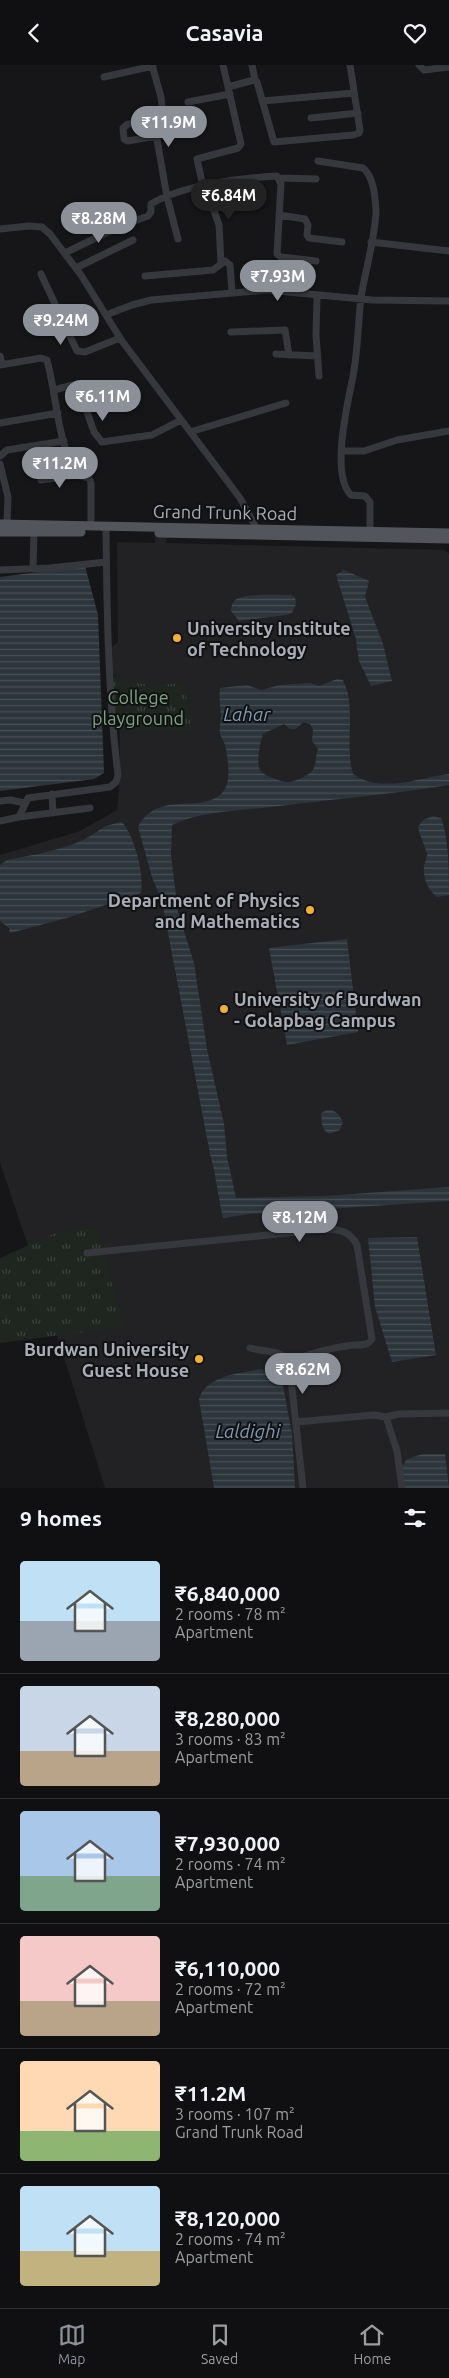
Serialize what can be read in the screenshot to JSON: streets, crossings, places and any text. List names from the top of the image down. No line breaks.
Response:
{"streets":{"main road":["Grand Trunk Road"]},"water":["Lahar","Laldighi"],"parks":["College playground"],"places":["University Institute of Technology","Department of Physics and Mathematics","University of Burdwan - Golapbag Campus","Burdwan University Guest House"],"page":{"header":"Casavia","price":["₹11.9M","₹6.84M","₹8.28M","₹7.93M","₹9.24M","₹6.11M","₹11.2M","₹8.12M","₹8.62M"],"heading":"9 homes","list":[{"name":"₹6,840,000","note":"2 rooms · 78 m² · Apartment"},{"name":"₹8,280,000","note":"3 rooms · 83 m² · Apartment"},{"name":"₹7,930,000","note":"2 rooms · 74 m² · Apartment"},{"name":"₹6,110,000","note":"2 rooms · 72 m² · Apartment"},{"name":"₹11.2M","note":"3 rooms · 107 m² · Grand Trunk Road"},{"name":"₹8,120,000","note":"2 rooms · 74 m² · Apartment"}],"tabs":["Map","Saved","Home"]}}
